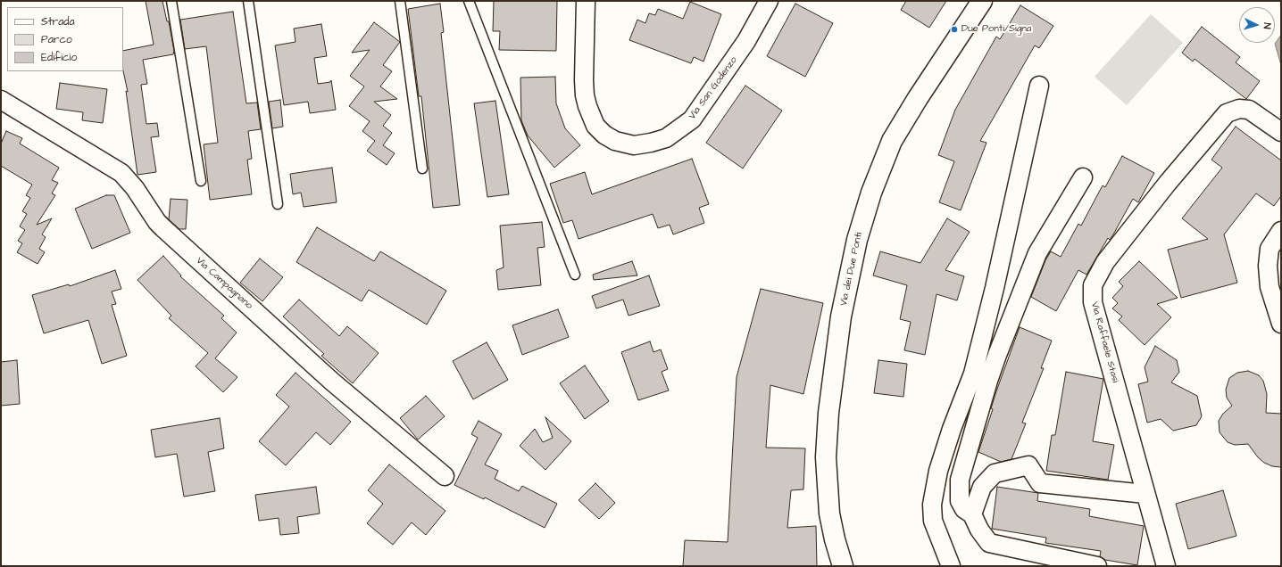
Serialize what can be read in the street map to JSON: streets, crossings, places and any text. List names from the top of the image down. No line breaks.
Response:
{"streets":{"street":["Via San Godenzo","Via dei Due Ponti","Via Campagnano","Via Raffaele Stasi"]},"places":["Due Ponti/Signa"],"legend":["Strada","Parco","Edificio"],"north":"right"}
